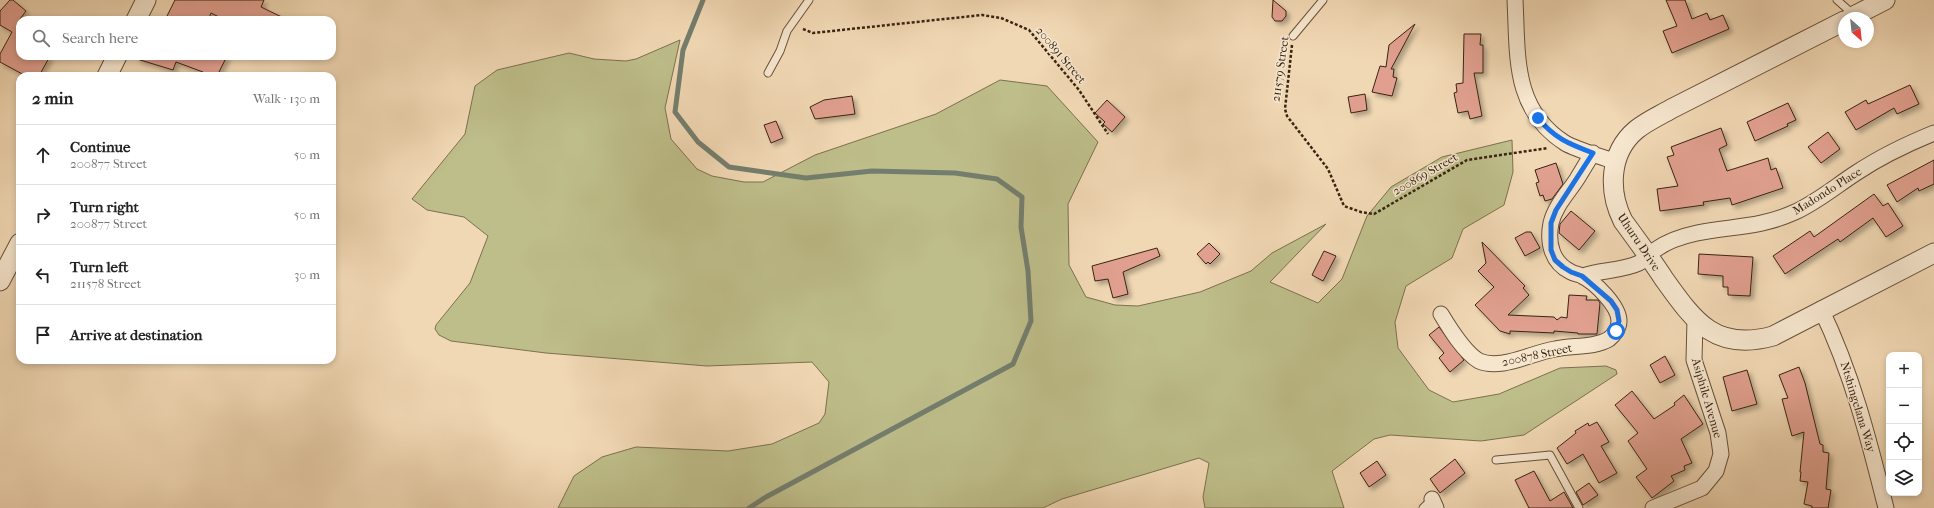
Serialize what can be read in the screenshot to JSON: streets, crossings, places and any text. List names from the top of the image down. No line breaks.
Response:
{"streets":{"street":["Madondo Place","Uhuru Drive","200878 Street","Asiphile Avenue","Ntshingelana Way"],"lane":["211579 Street"],"path":["200891 Street","200869 Street"]},"crossings":[["211579 Street","200869 Street"],["Madondo Place","Uhuru Drive"],["Madondo Place","200878 Street"],["Uhuru Drive","Asiphile Avenue"],["Uhuru Drive","Ntshingelana Way"]],"north":"bottom right","page":{"search":"Search here","heading":["2 min","Walk · 130 m"],"list":[["Continue","200877 Street","50 m"],["Turn right","200877 Street","50 m"],["Turn left","211578 Street","30 m"],"Arrive at destination"],"map_buttons":["+","−"]}}
